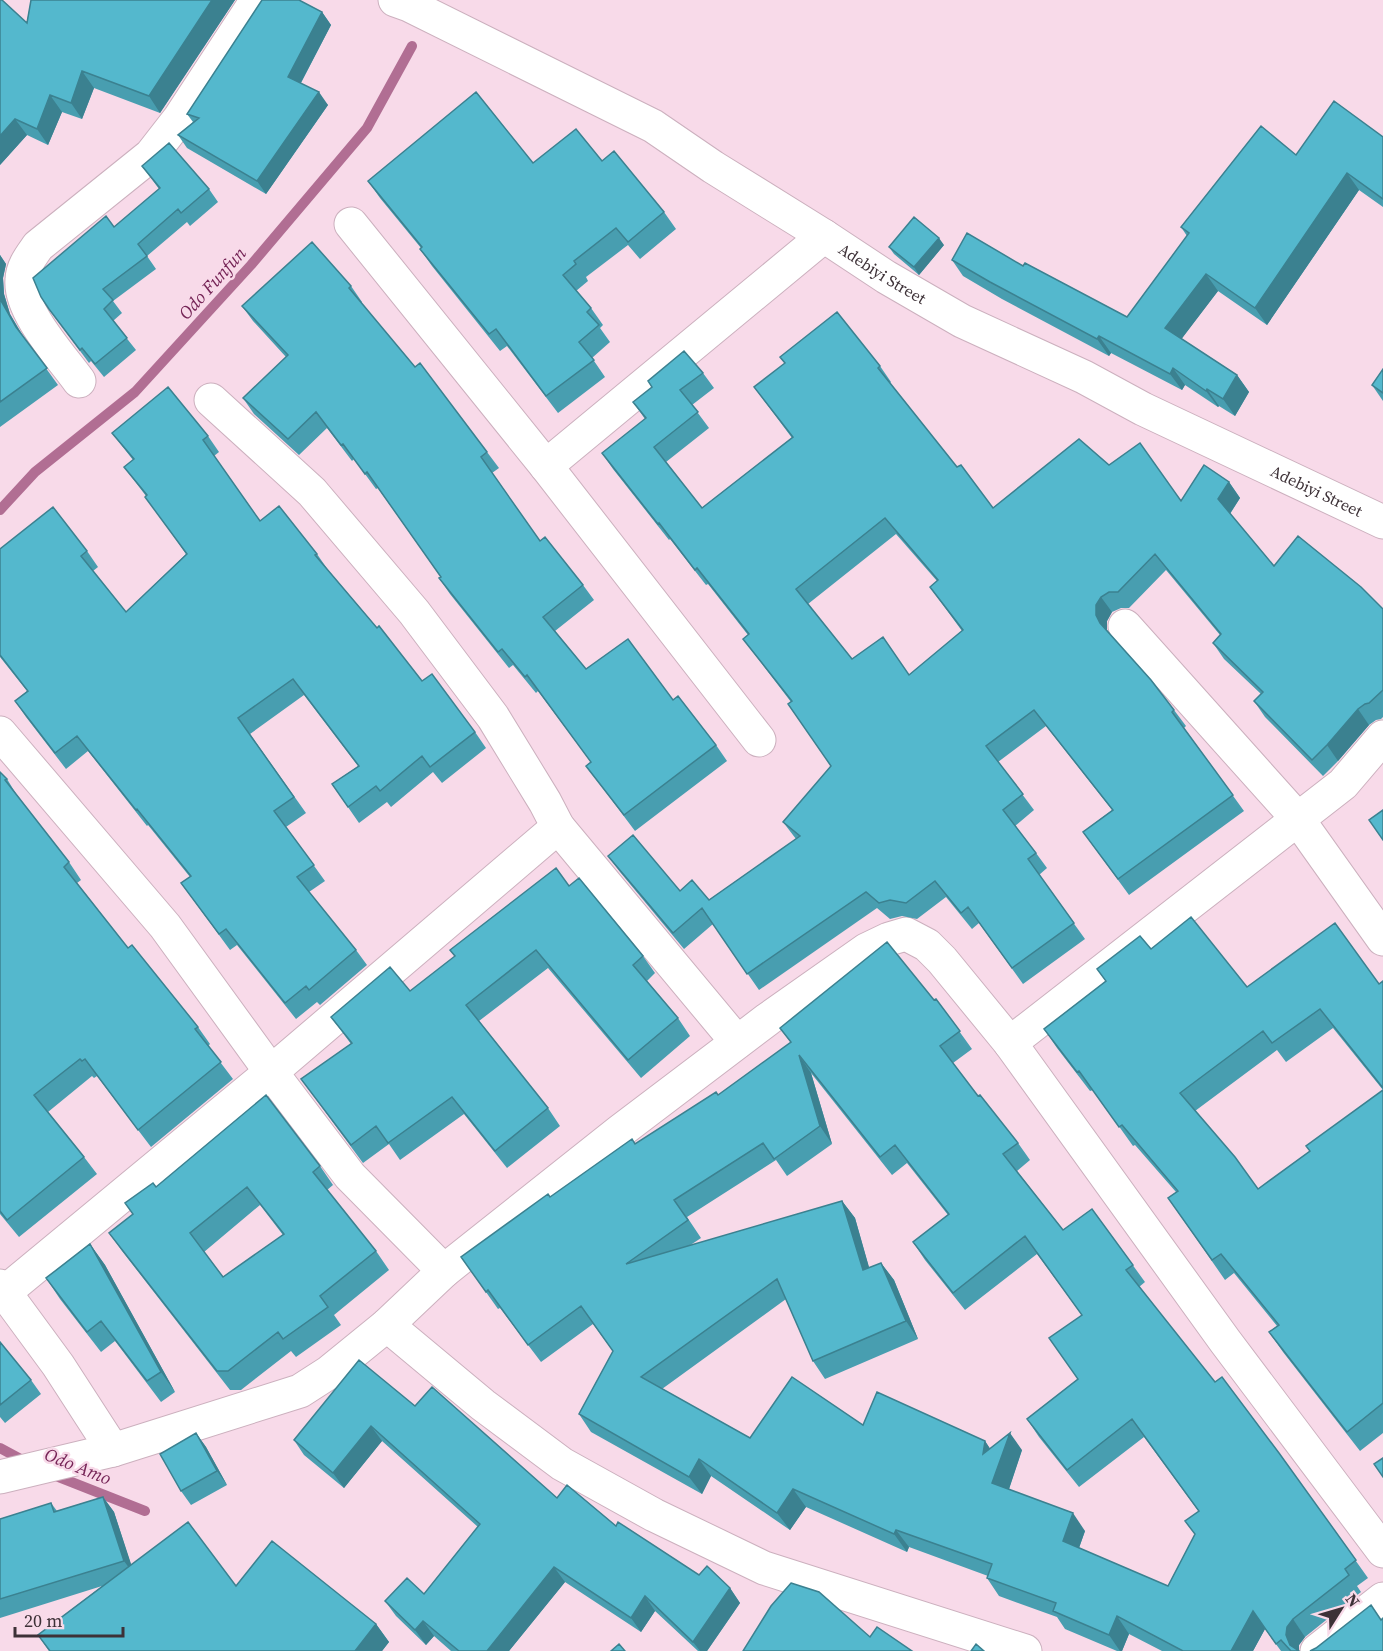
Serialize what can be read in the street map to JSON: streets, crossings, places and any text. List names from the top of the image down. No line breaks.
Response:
{"streets":{"street":["Adebiyi Street"]},"water":["Odo Funfun","Odo Amo"],"scale_bar":"20 m","north":"top right"}
